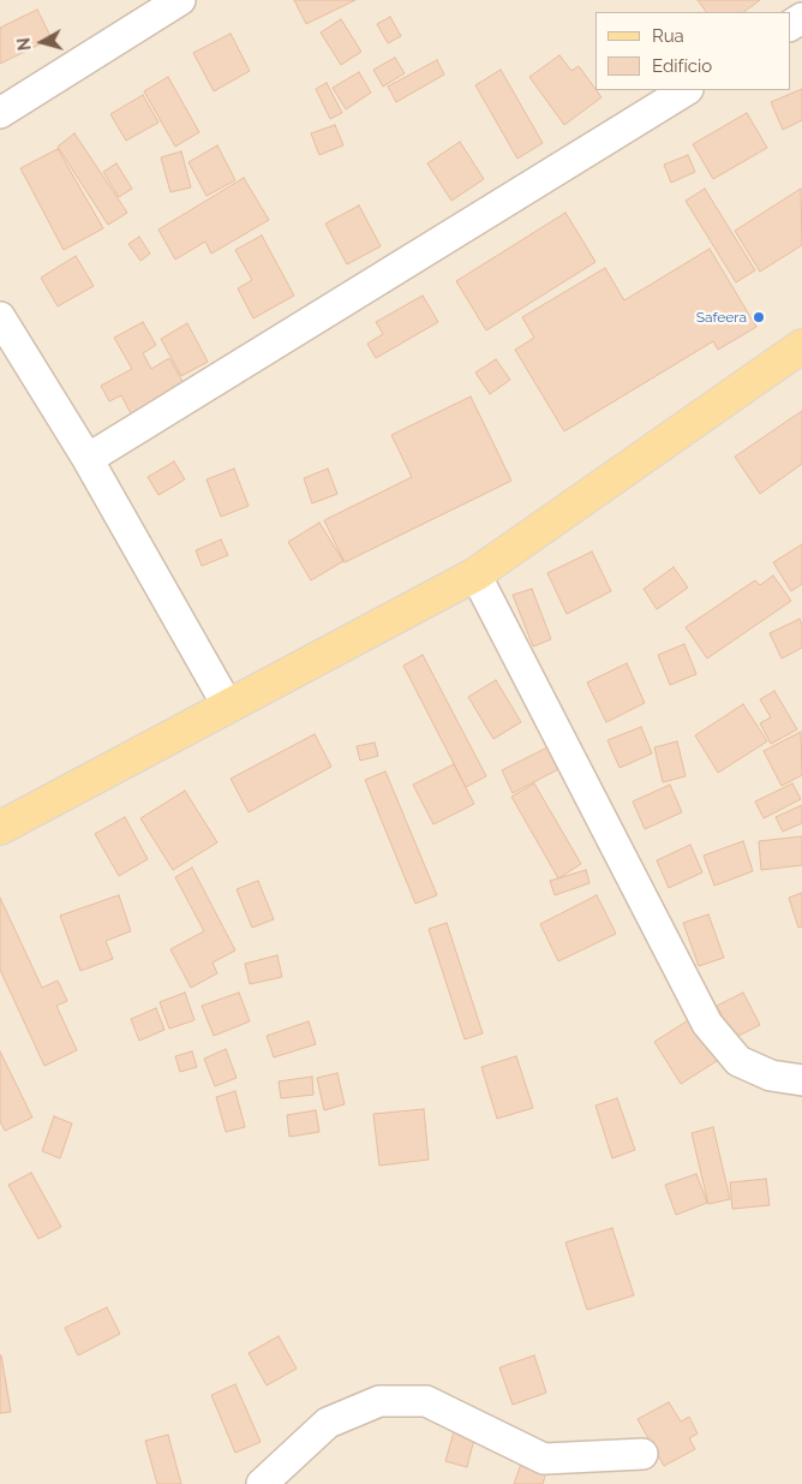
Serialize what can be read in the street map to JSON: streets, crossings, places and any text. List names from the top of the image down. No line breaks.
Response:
{"places":["Safeera"],"legend":["Rua","Edifício"],"north":"left"}
